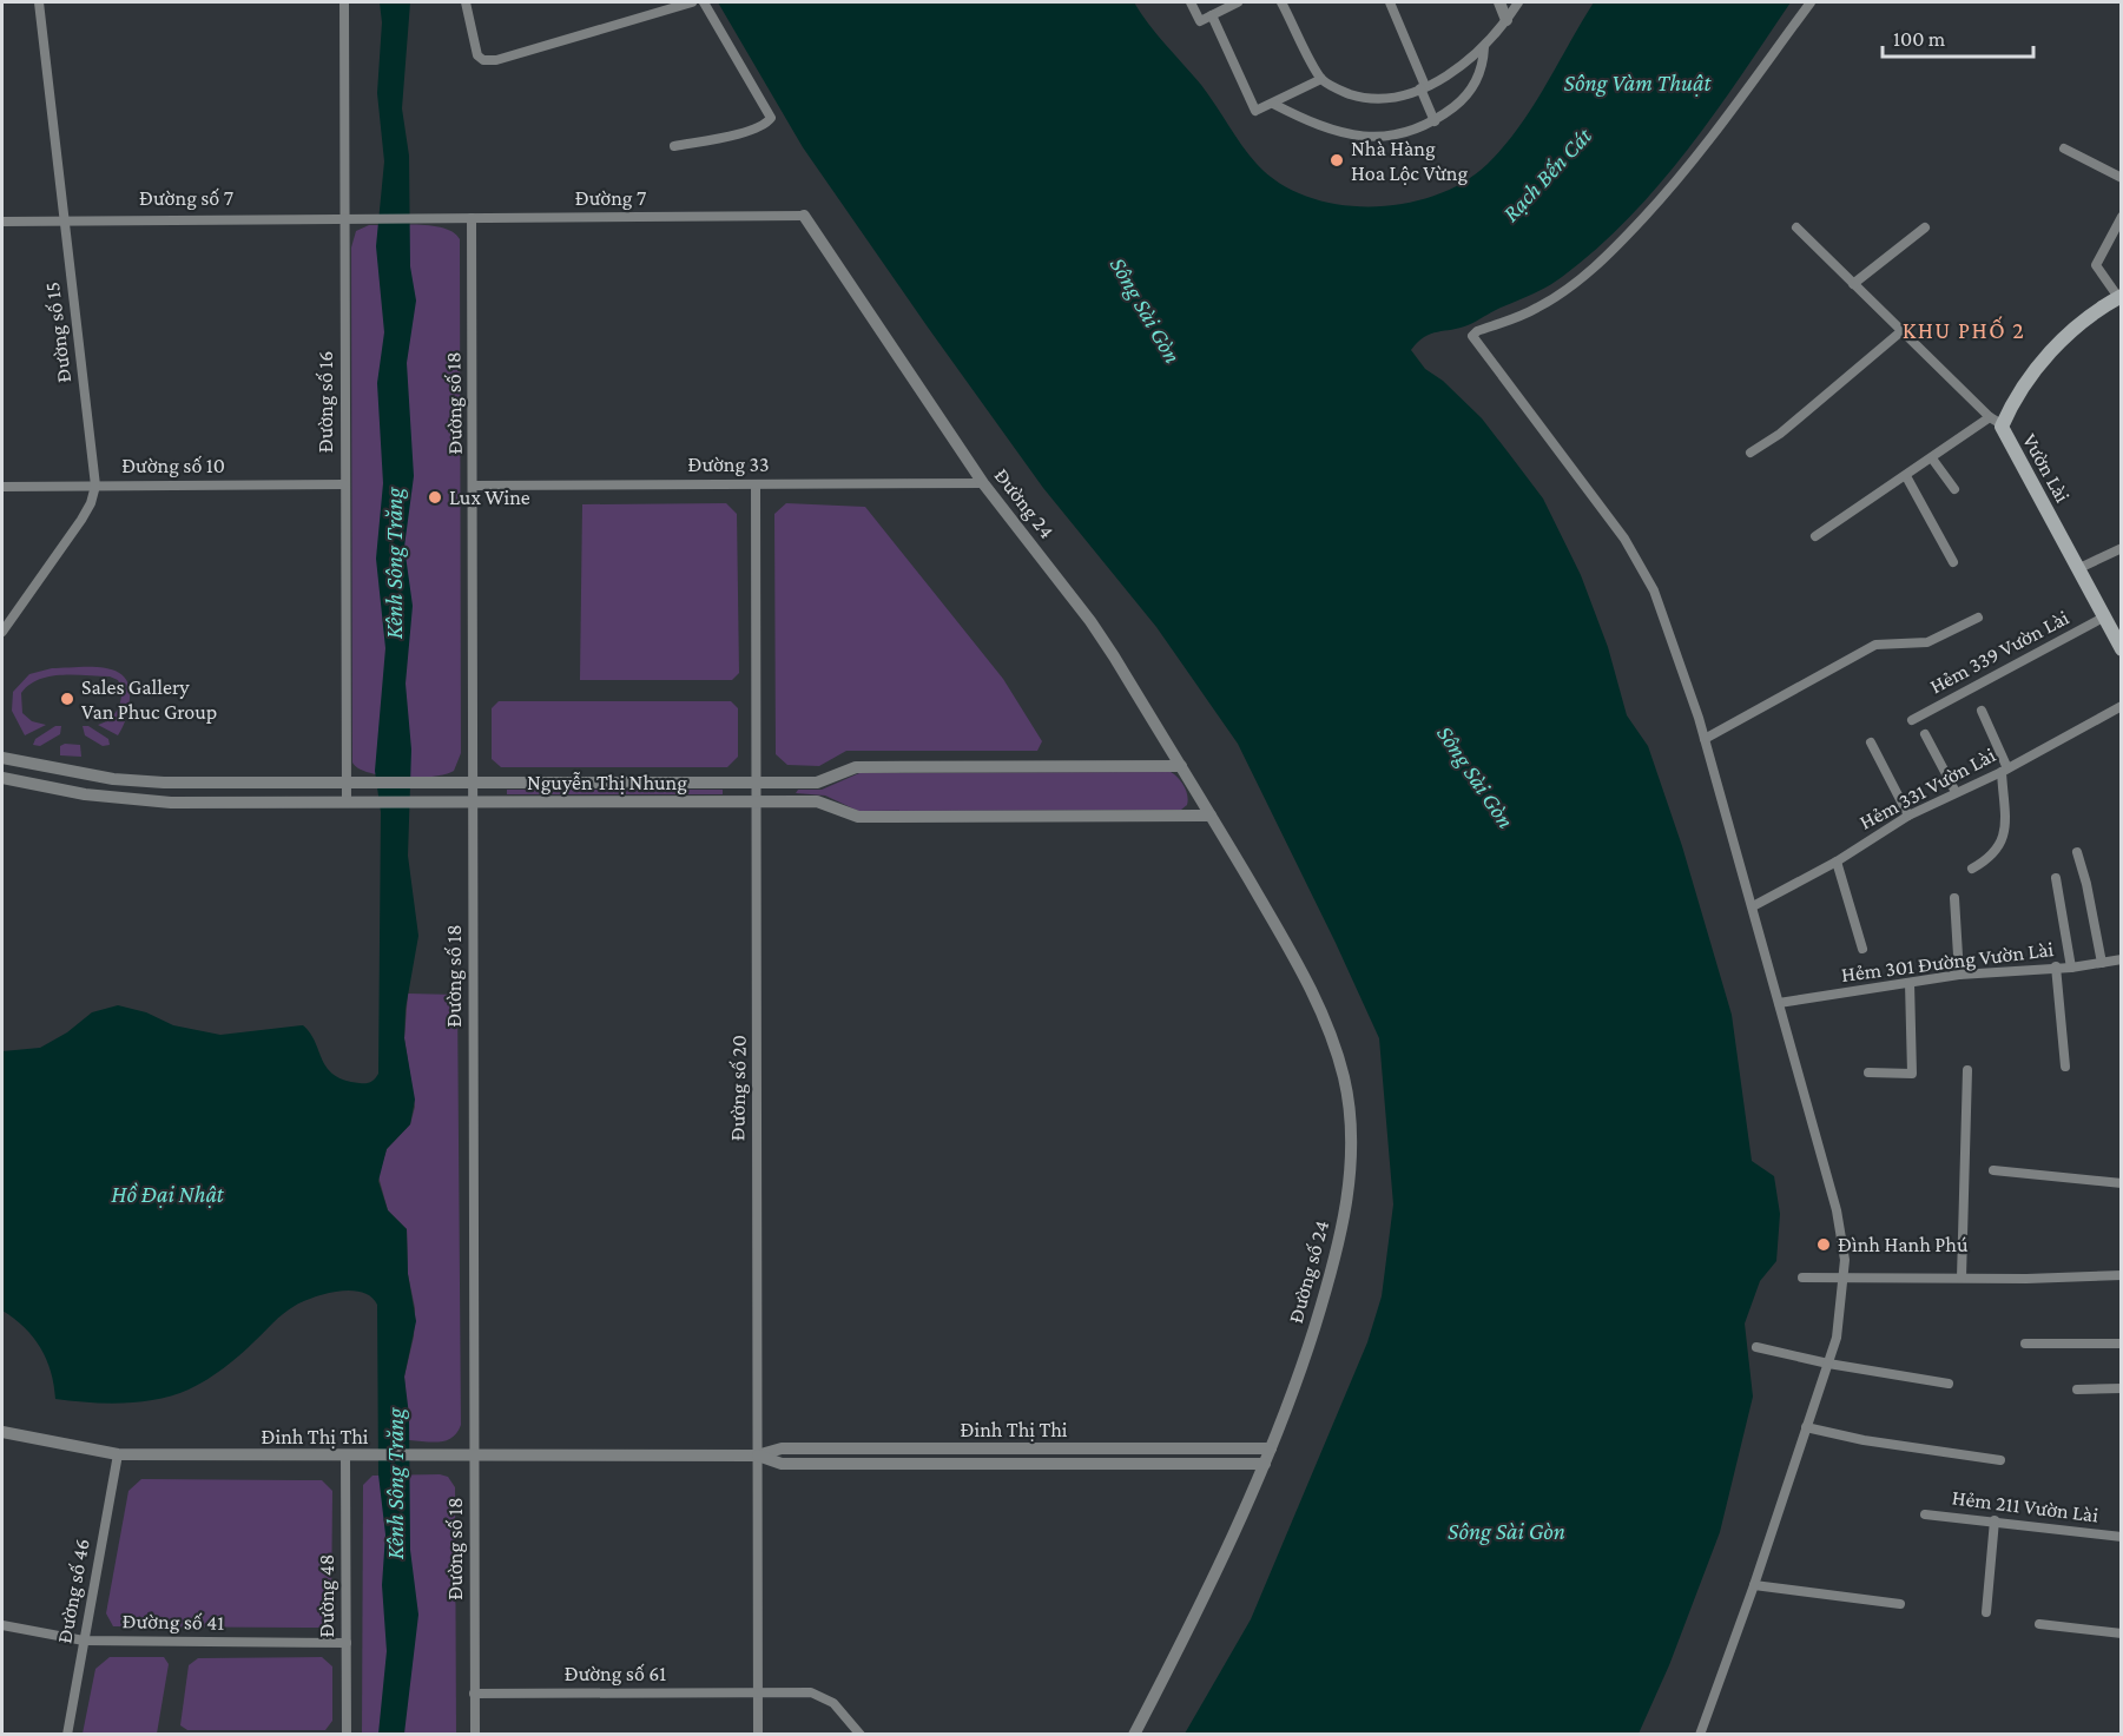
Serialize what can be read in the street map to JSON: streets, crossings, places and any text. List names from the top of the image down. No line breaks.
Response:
{"streets":{"main road":["Vườn Lài"],"street":["Đường số 7","Đường 7","Đường số 15","Đường số 16","Đường số 18","Đường 33","Đường số 10","Đường 24","Hẻm 339 Vườn Lài","Nguyễn Thị Nhung","Hẻm 331 Vườn Lài","Hẻm 301 Đường Vườn Lài","Đường số 20","Đường số 24","Đinh Thị Thi","Hẻm 211 Vườn Lài","Đường số 46","Đường 48","Đường số 41","Đường số 61"]},"crossings":[["Đường số 7","Đường 7"],["Đường số 7","Đường số 15"],["Đường số 7","Đường số 16"],["Đường 7","Đường số 18"],["Đường 7","Đường 24"],["Đường số 15","Đường số 10"],["Đường số 16","Đường số 10"],["Đường số 16","Nguyễn Thị Nhung"],["Đường số 18","Đường 33"],["Đường số 18","Nguyễn Thị Nhung"],["Đường số 18","Đinh Thị Thi"],["Đường số 18","Đường số 61"],["Đường 33","Đường 24"],["Đường 33","Đường số 20"],["Vườn Lài","Hẻm 339 Vườn Lài"],["Đường 24","Nguyễn Thị Nhung"],["Đường 24","Đường số 24"],["Nguyễn Thị Nhung","Đường số 20"],["Nguyễn Thị Nhung","Đường số 24"],["Đường số 20","Đinh Thị Thi"],["Đường số 20","Đường số 61"],["Đường số 24","Đinh Thị Thi"],["Đinh Thị Thi","Đường số 46"],["Đinh Thị Thi","Đường 48"],["Đường số 46","Đường số 41"],["Đường 48","Đường số 41"]],"districts":["KHU PHỐ 2"],"water":["Sông Vàm Thuật","Rạch Bến Cát","Sông Sài Gòn","Kênh Sông Trăng","Hồ Đại Nhật"],"places":["Nhà Hàng Hoa Lộc Vừng","Lux Wine","Sales Gallery Van Phuc Group","Đình Hanh Phú"],"scale_bar":"100 m"}
